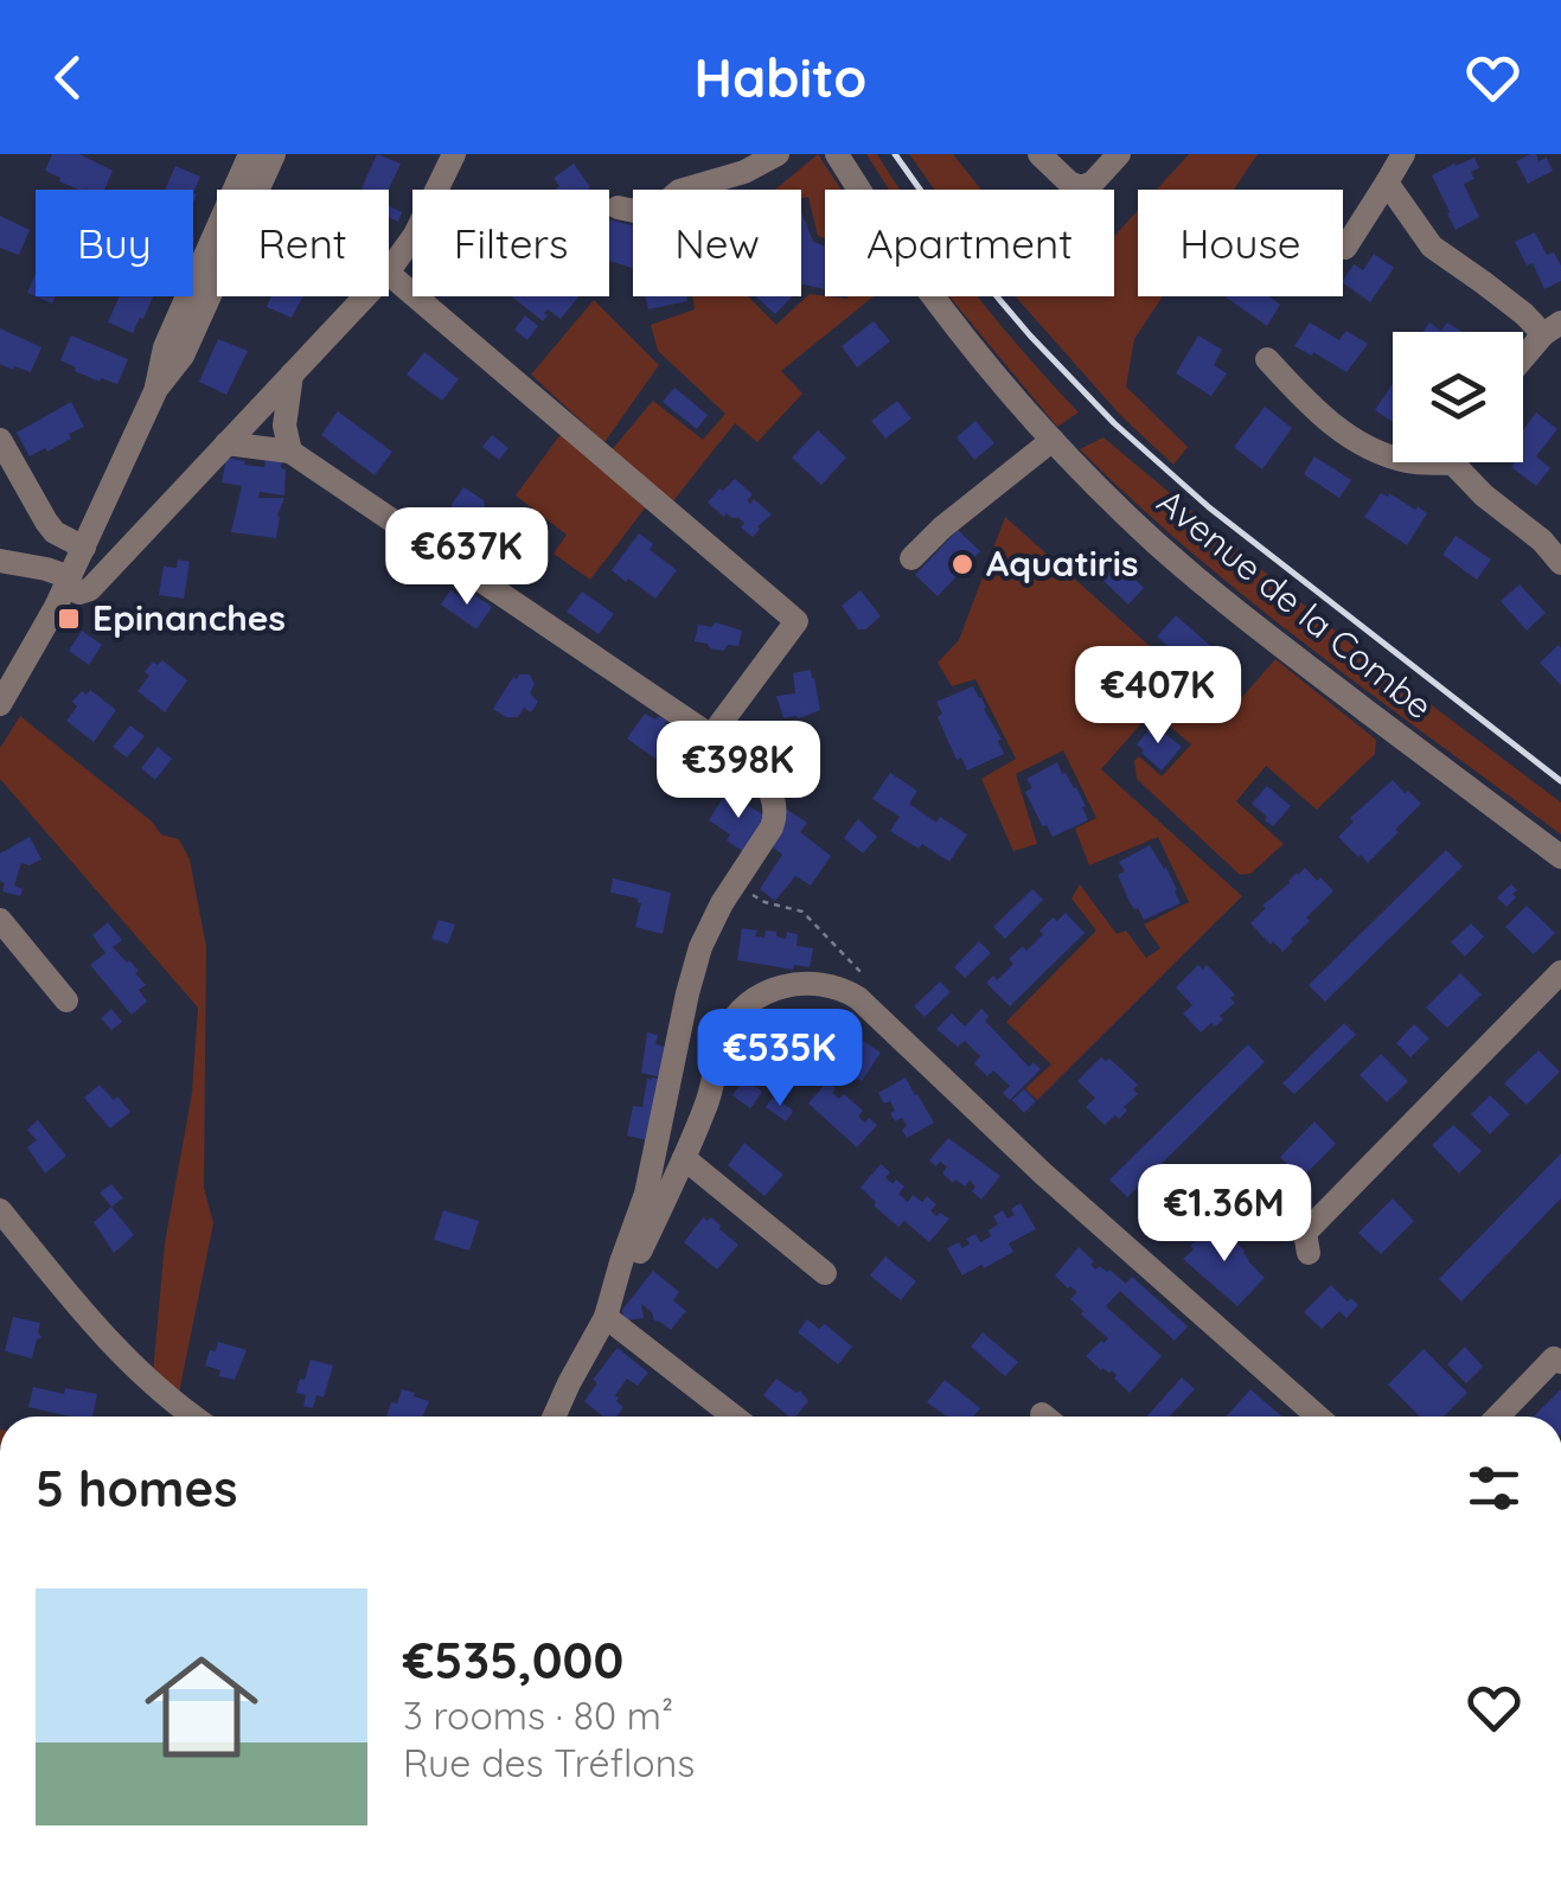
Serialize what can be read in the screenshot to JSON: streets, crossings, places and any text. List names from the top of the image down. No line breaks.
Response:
{"streets":{"street":["Avenue de la Combe"]},"places":{"other":["Aquatiris"],"transit":["Epinanches"]},"page":{"header":"Habito","chip":["Buy","Rent","Filters","New","Apartment","House"],"price":["€637K","€407K","€398K","€535K","€1.36M"],"heading":"5 homes","list":[{"name":"€535,000","note":"3 rooms · 80 m² · Rue des Tréflons"}]}}
